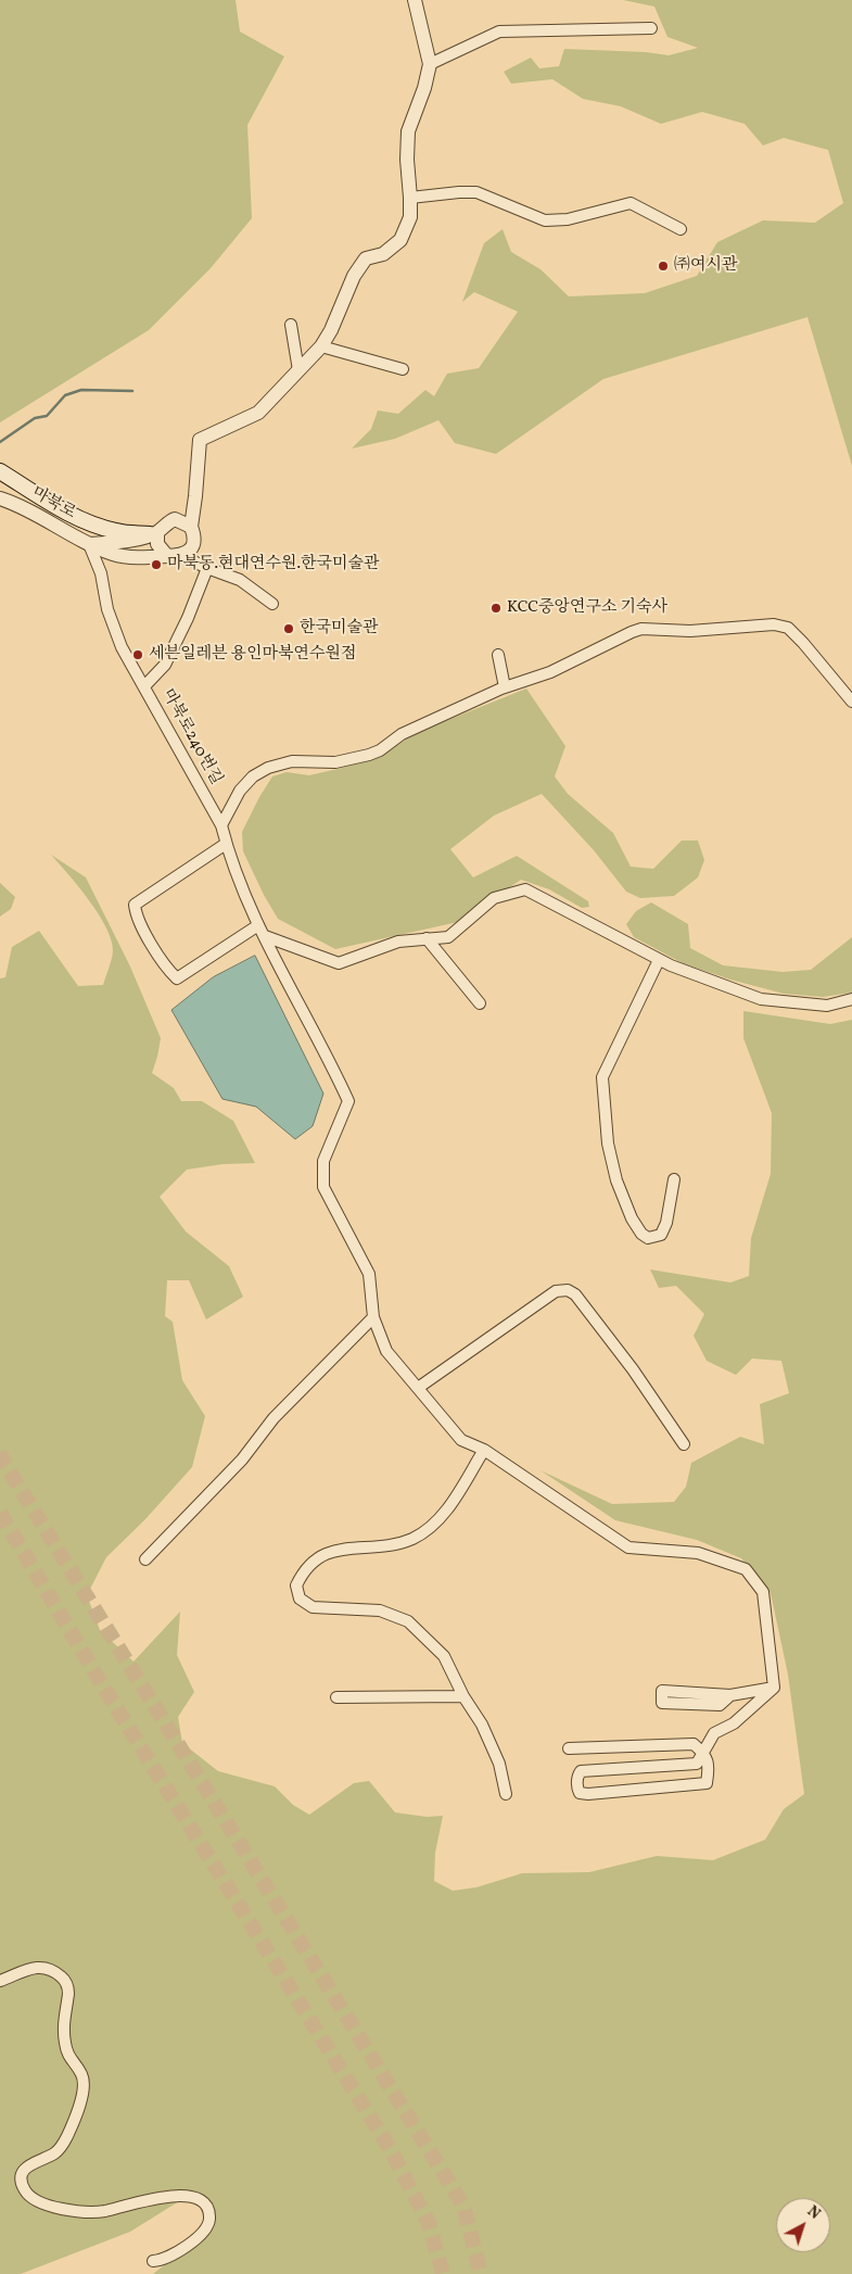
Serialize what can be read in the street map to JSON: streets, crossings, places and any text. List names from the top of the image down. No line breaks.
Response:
{"streets":{"street":["마북로","마북로240번길"]},"crossings":[["마북로","마북로240번길"]],"places":["㈜여시관","마북동.현대연수원.한국미술관","KCC중앙연구소 기숙사","한국미술관","세븐일레븐 용인마북연수원점"],"north":"top right"}
